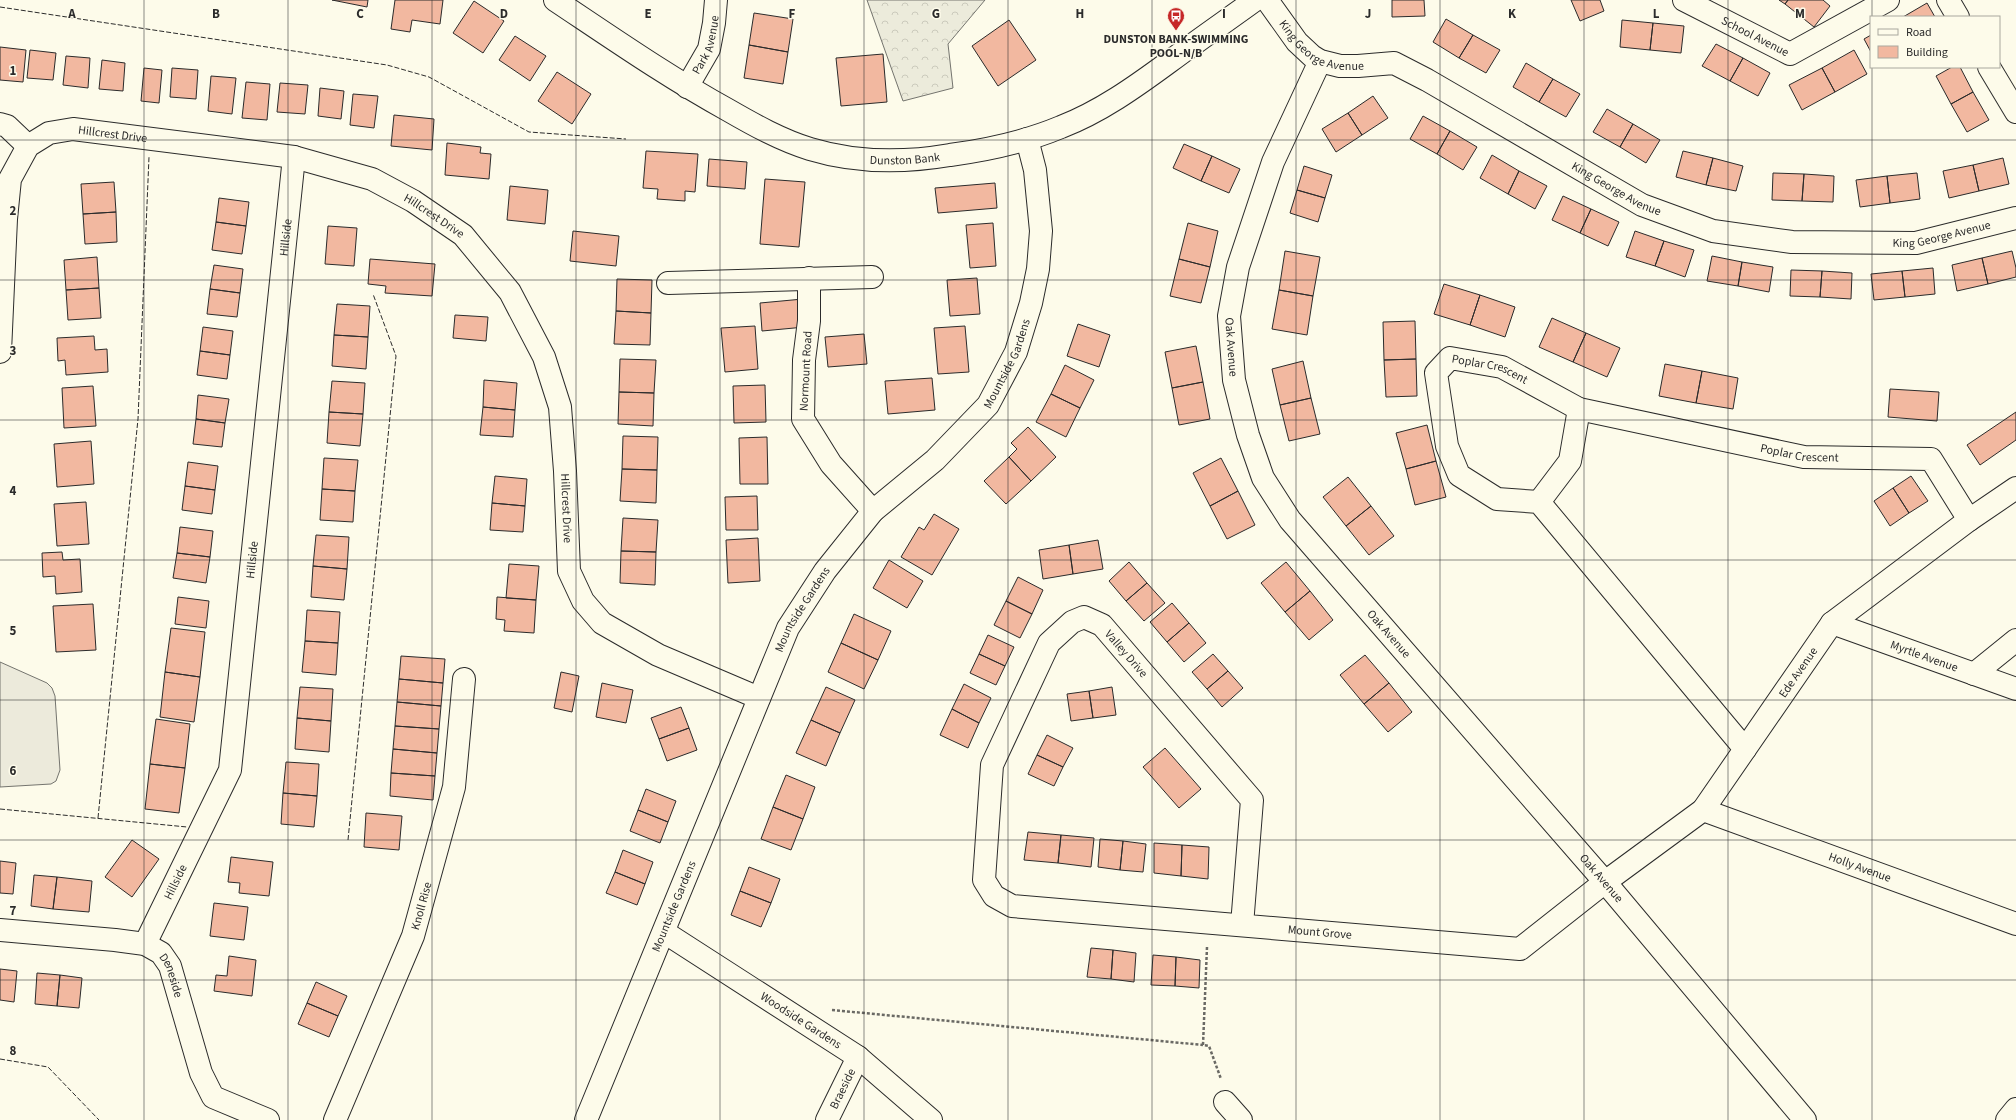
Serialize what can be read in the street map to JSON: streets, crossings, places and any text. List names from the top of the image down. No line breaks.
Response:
{"streets":{"street":["School Avenue","King George Avenue","Park Avenue","Hillcrest Drive","Dunston Bank","Hillside","Oak Avenue","Mountside Gardens","Normount Road","Poplar Crescent","Valley Drive","Myrtle Avenue","Ede Avenue","Holly Avenue","Knoll Rise","Mount Grove","Deneside","Woodside Gardens","Braeside"]},"crossings":[["King George Avenue","Oak Avenue"],["Park Avenue","Dunston Bank"],["Hillcrest Drive","Hillside"],["Hillcrest Drive","Mountside Gardens"],["Dunston Bank","Mountside Gardens"],["Hillside","Deneside"],["Oak Avenue","Ede Avenue"],["Oak Avenue","Mount Grove"],["Mountside Gardens","Normount Road"],["Mountside Gardens","Woodside Gardens"],["Poplar Crescent","Ede Avenue"],["Valley Drive","Mount Grove"],["Myrtle Avenue","Ede Avenue"],["Ede Avenue","Holly Avenue"],["Ede Avenue","Mount Grove"],["Woodside Gardens","Braeside"]],"places":{"bus stop":["DUNSTON BANK-SWIMMING POOL-N/B"]},"legend":["Road","Building"],"grid":{"columns":["A","B","C","D","E","F","G","H","I","J","K","L","M"],"rows":["1","2","3","4","5","6","7","8"]}}
